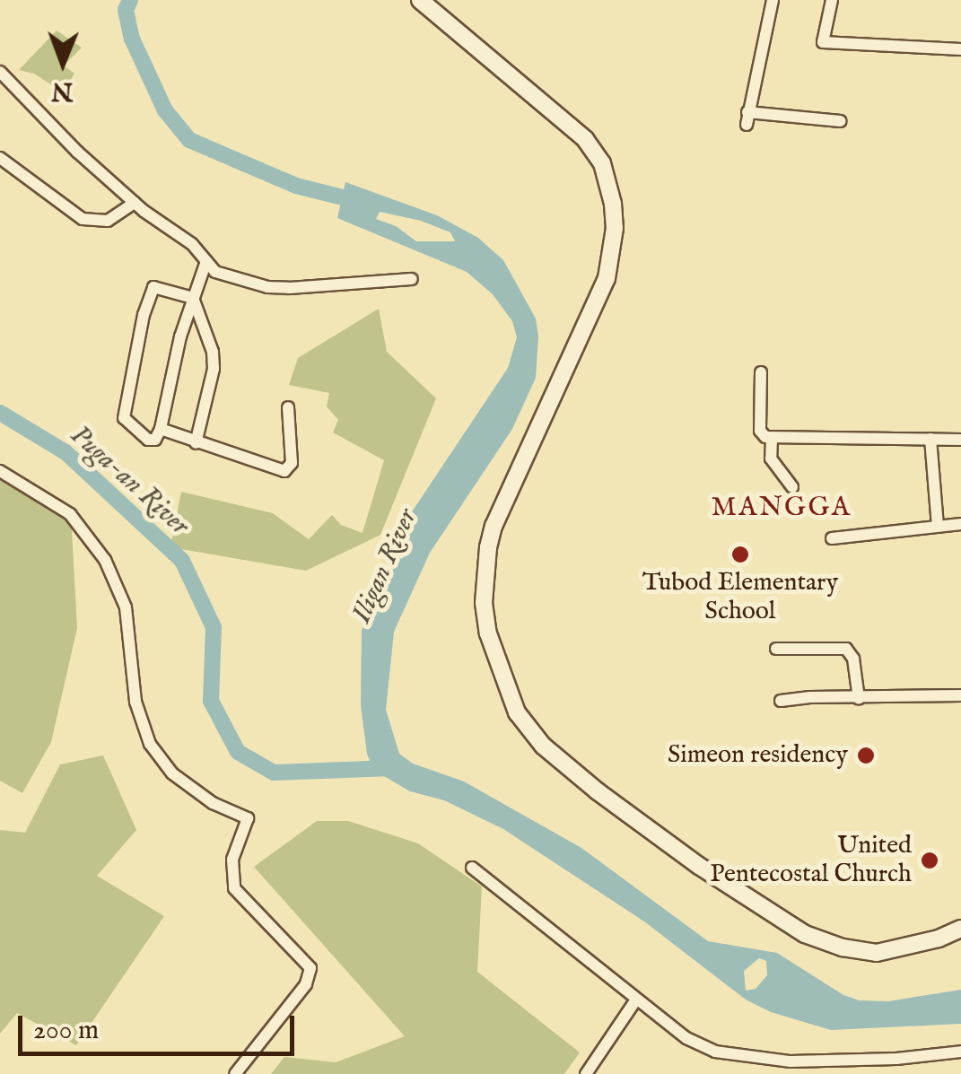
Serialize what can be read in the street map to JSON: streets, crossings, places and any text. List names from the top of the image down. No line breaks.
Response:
{"districts":["MANGGA"],"water":["Puga-an River","Iligan River"],"places":["Tubod Elementary School","Simeon residency","United Pentecostal Church"],"scale_bar":"200 m","north":"bottom"}
